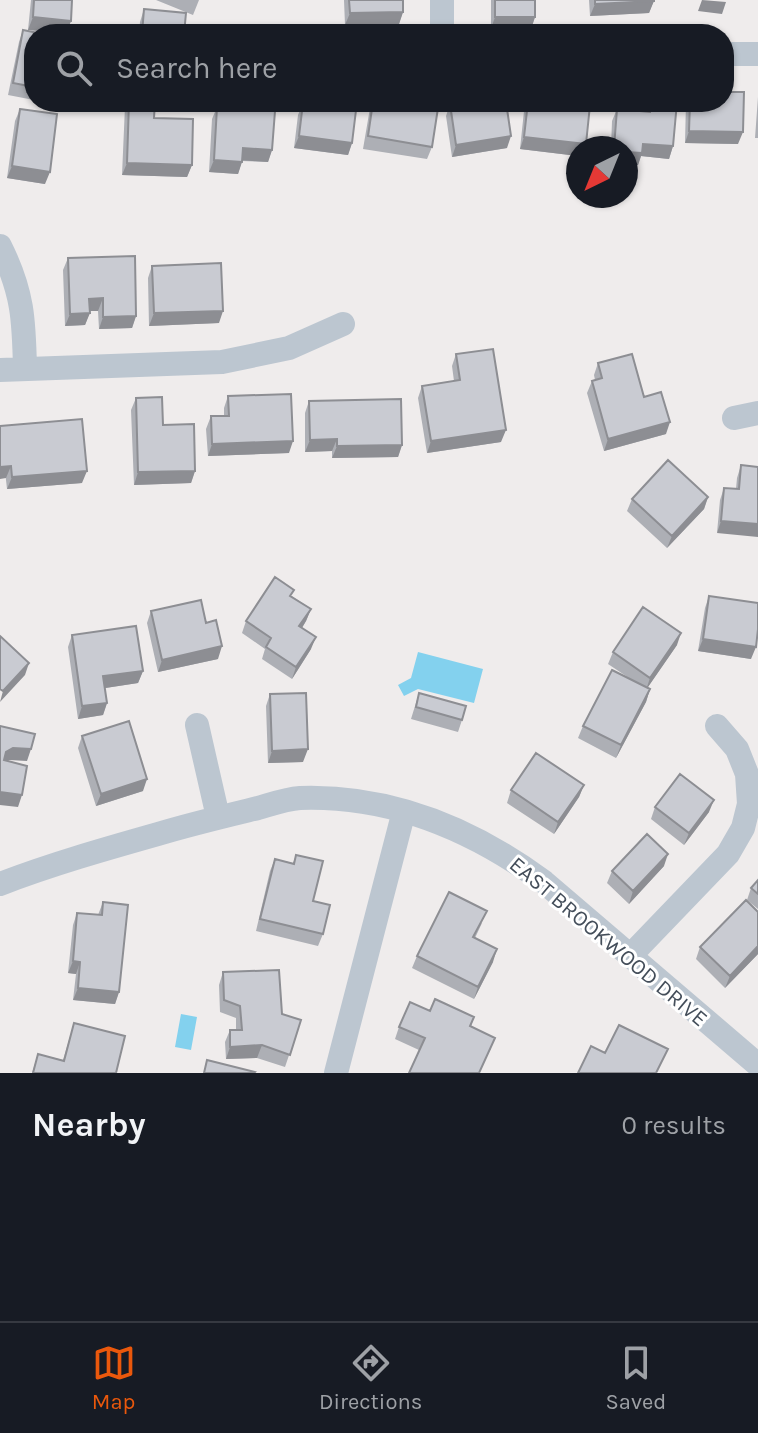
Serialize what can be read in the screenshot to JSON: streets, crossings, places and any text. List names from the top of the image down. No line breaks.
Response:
{"streets":{"street":["EAST BROOKWOOD DRIVE"]},"north":"bottom left","page":{"search":"Search here","heading":["Nearby","0 results"],"nav":["Map","Directions","Saved"]}}
